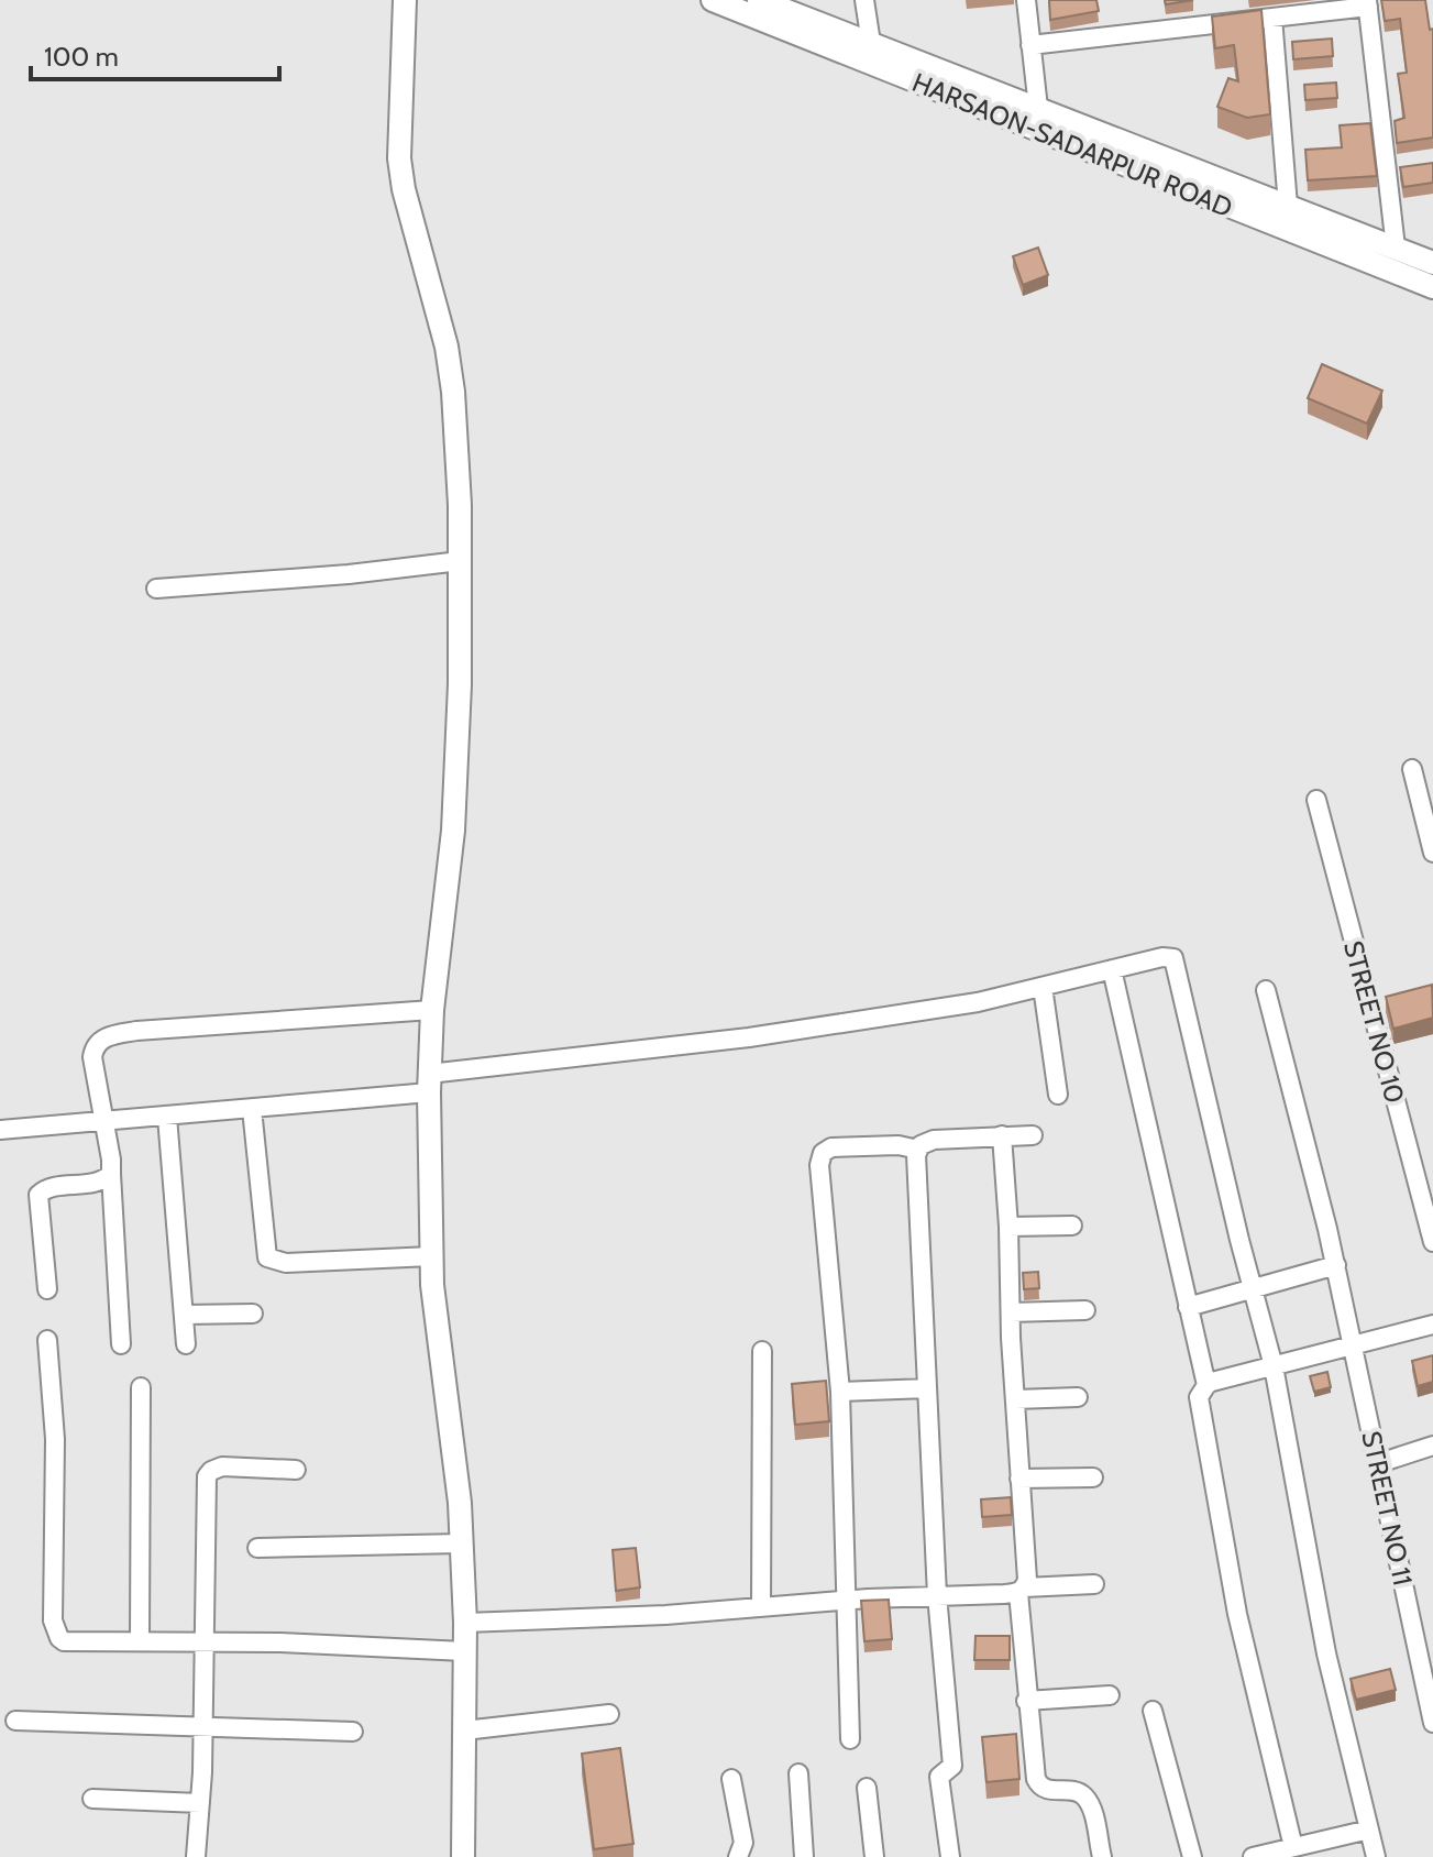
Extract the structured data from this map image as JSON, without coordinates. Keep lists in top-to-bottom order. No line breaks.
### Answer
{"streets":{"street":["HARSAON-SADARPUR ROAD","STREET NO 10","STREET NO 11"]},"scale_bar":"100 m"}
